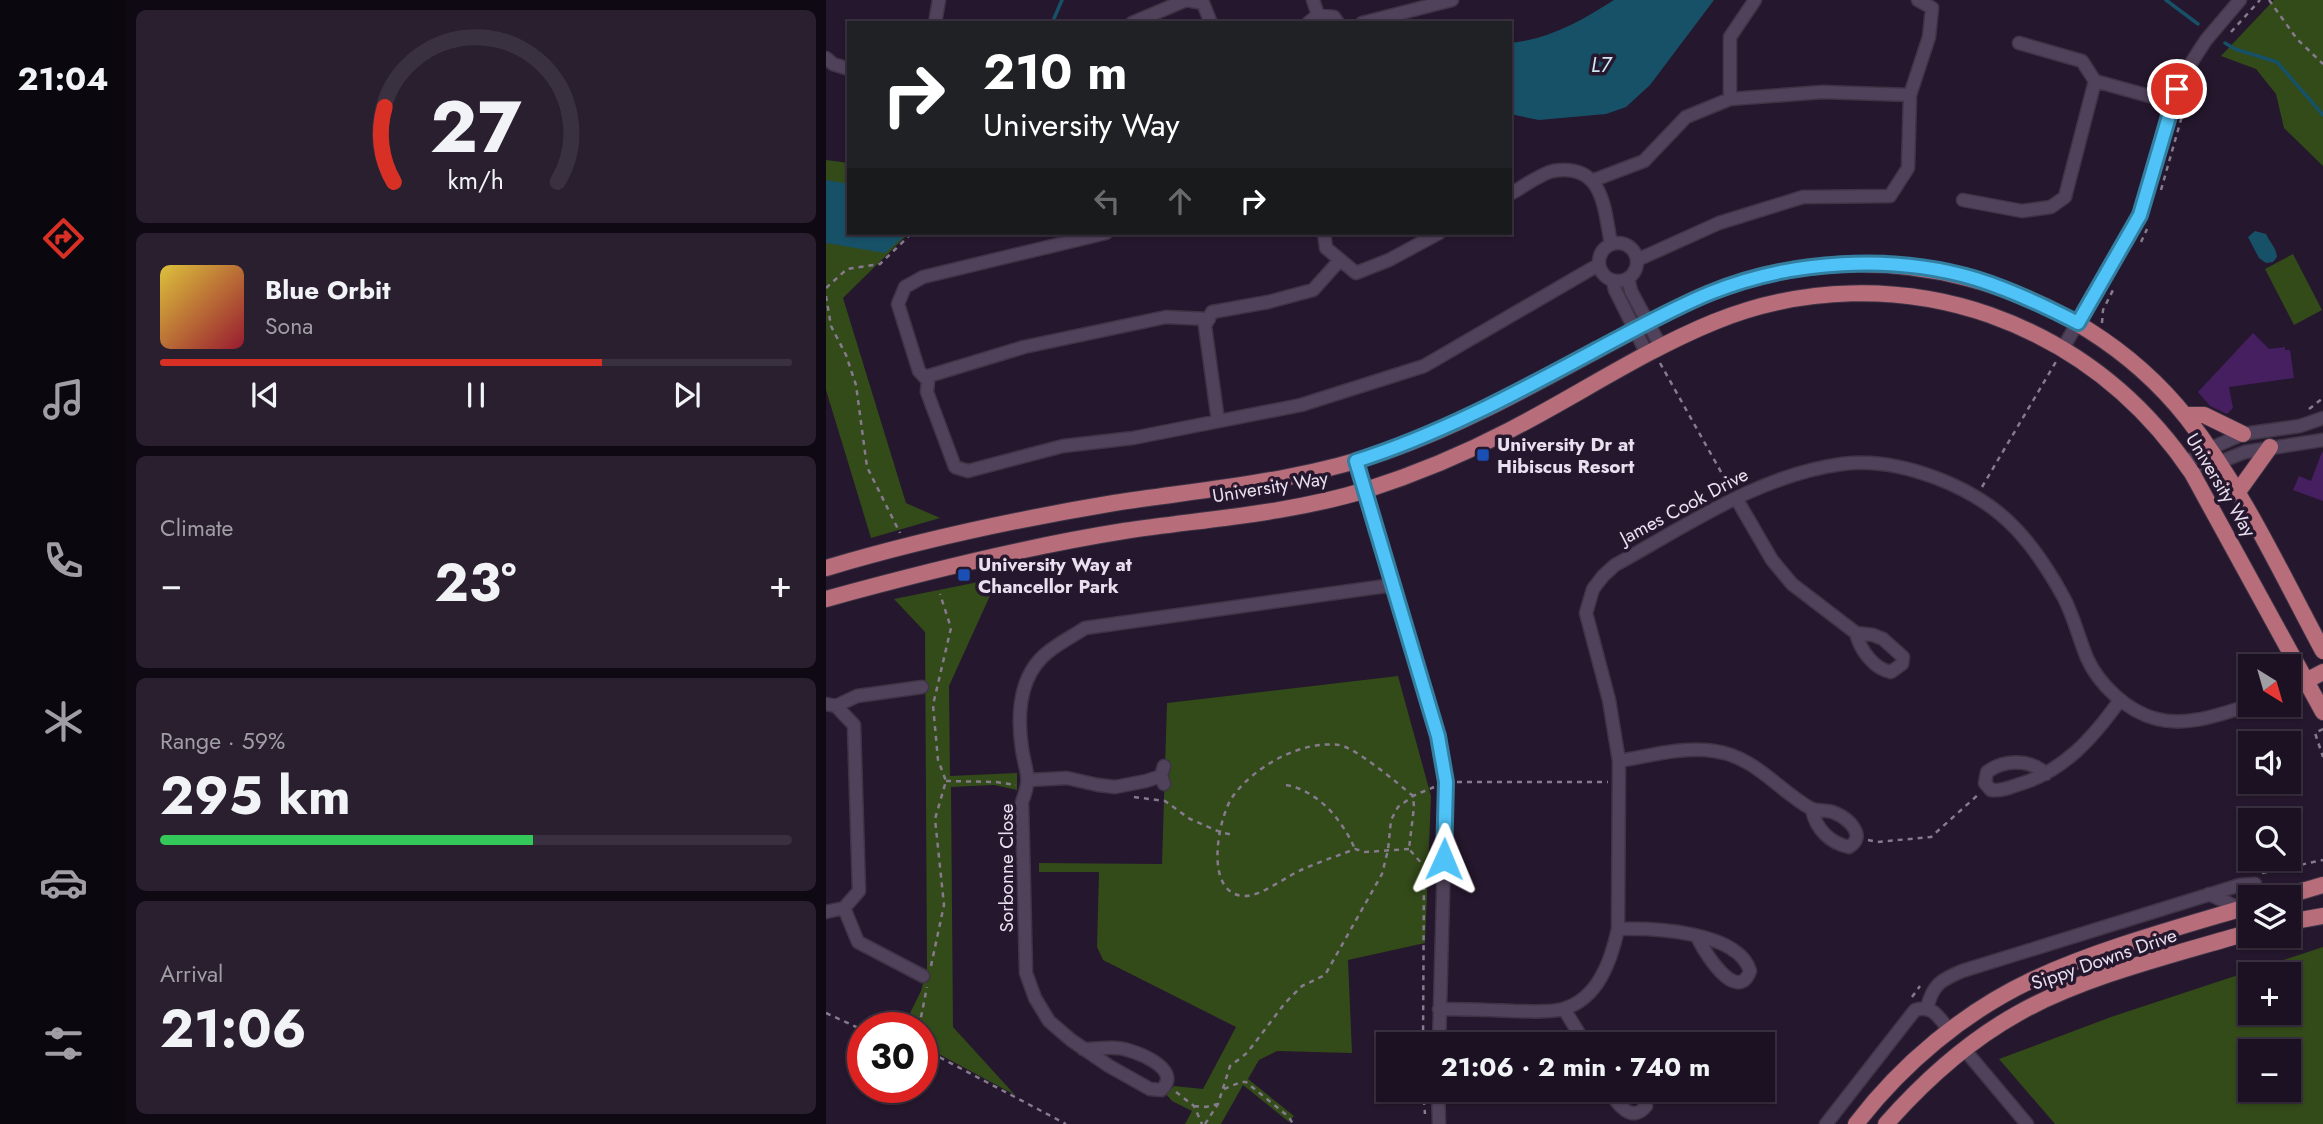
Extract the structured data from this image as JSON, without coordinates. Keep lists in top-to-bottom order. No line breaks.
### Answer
{"streets":{"main road":["University Way","Sippy Downs Drive"],"street":["James Cook Drive","Sorbonne Close"]},"water":["L7"],"places":{"transit":["University Dr at Hibiscus Resort","University Way at Chancellor Park"]},"north":"bottom right","page":{"tabs":"21:04","turn":["210 m","University Way"],"song":["Blue Orbit","Sona"],"tile":["Climate",["Range · 59%","295 km"],["Arrival","21:06"]],"heat":["−","23°","+"],"map_buttons":["+","−"],"limit":"30","trip":"21:06 · 2 min · 740 m","gauge":["27","km/h"]}}
